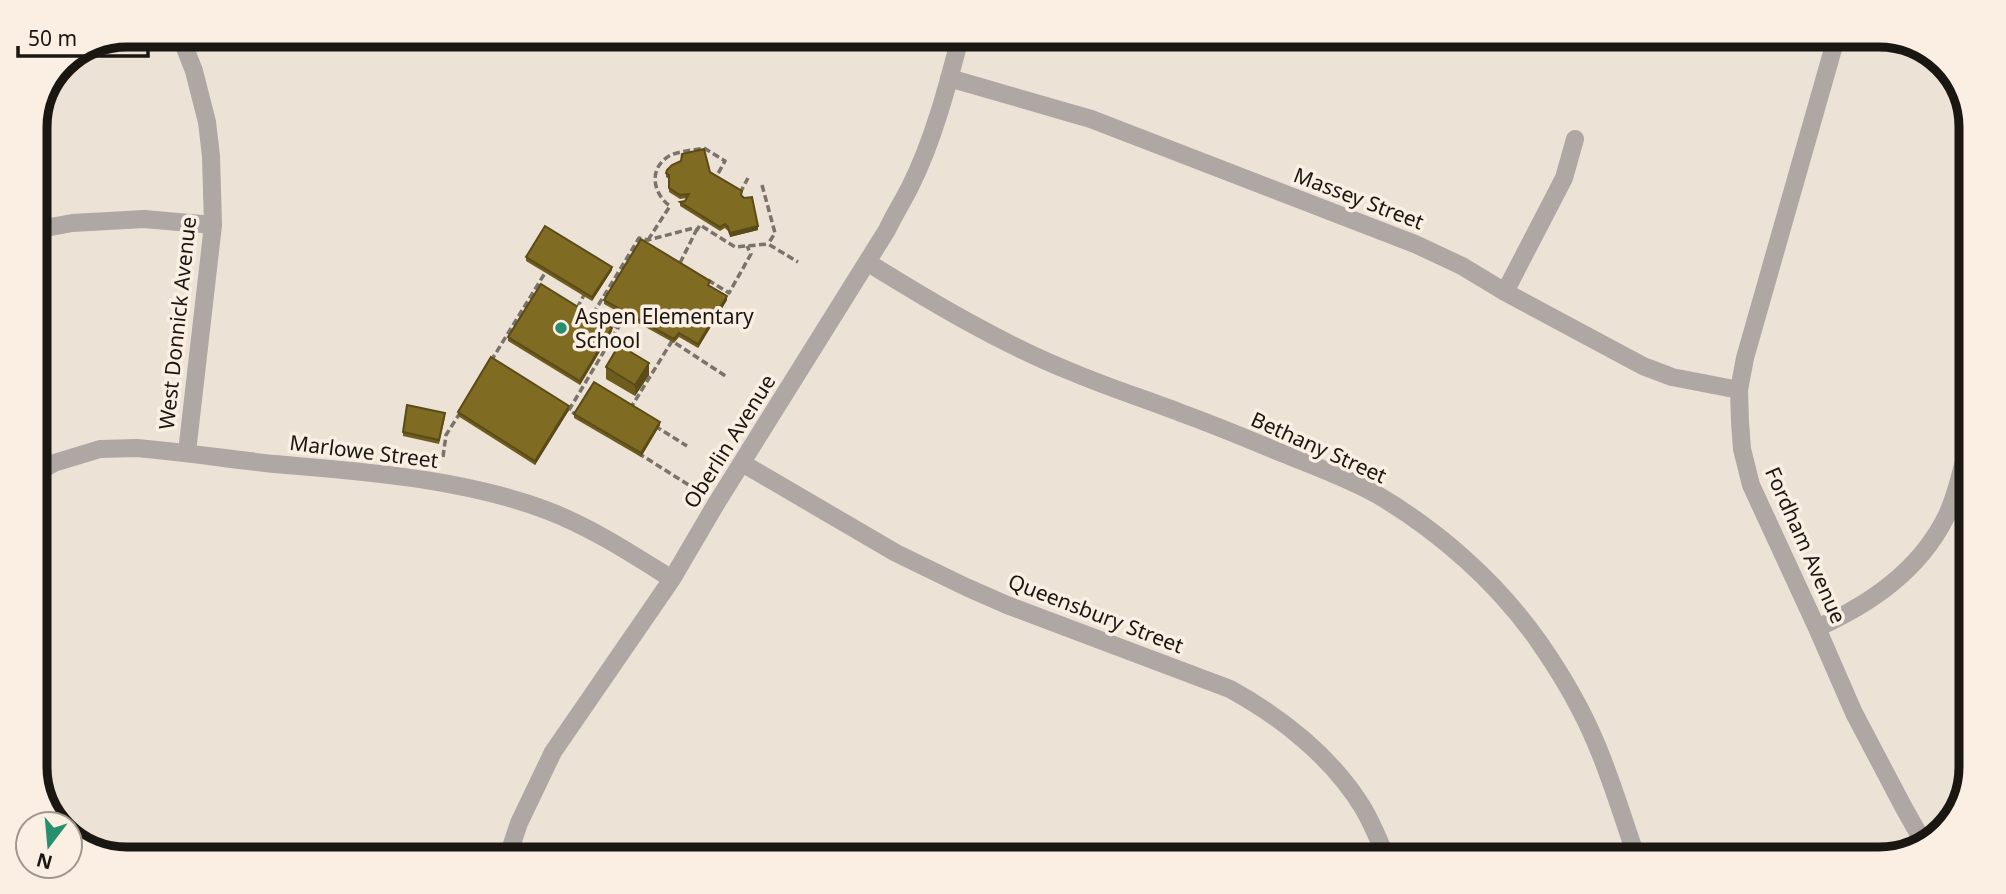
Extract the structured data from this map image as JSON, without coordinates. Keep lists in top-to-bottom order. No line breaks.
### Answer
{"streets":{"street":["Massey Street","West Donnick Avenue","Oberlin Avenue","Bethany Street","Marlowe Street","Fordham Avenue","Queensbury Street"]},"crossings":[["Massey Street","Oberlin Avenue"],["Massey Street","Fordham Avenue"],["West Donnick Avenue","Marlowe Street"],["Oberlin Avenue","Bethany Street"],["Oberlin Avenue","Marlowe Street"],["Oberlin Avenue","Queensbury Street"]],"places":["Aspen Elementary School"],"scale_bar":"50 m","north":"bottom"}
